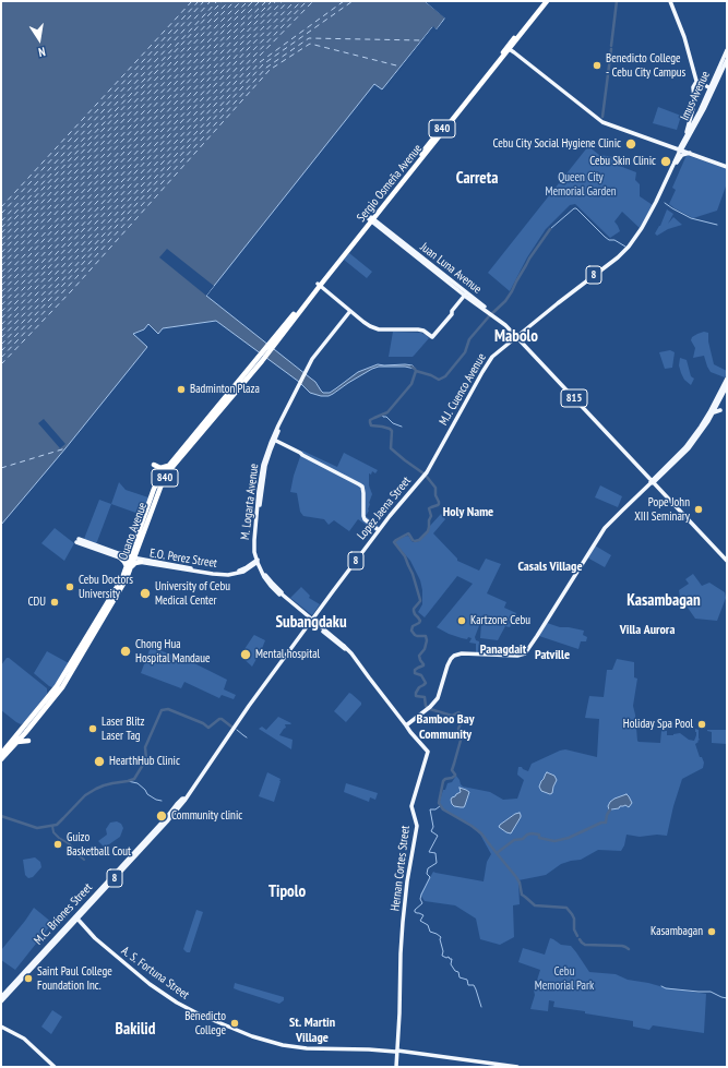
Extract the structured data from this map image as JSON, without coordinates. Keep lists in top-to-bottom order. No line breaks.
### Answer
{"streets":{"highway":["840","Sergio Osmeña Avenue","Ouano Avenue"],"main road":["Imus Avenue","Juan Luna Avenue","8","M.J. Cuenco Avenue","815","M. Logarta Avenue","Lopez Jaena Street","E.O. Perez Street","Hernan Cortes Street","M.C. Briones Street","A. S. Fortuna Street"]},"crossings":[["Imus Avenue","8"],["Imus Avenue","M.J. Cuenco Avenue"],["Sergio Osmeña Avenue","Juan Luna Avenue"],["Sergio Osmeña Avenue","Ouano Avenue"],["Juan Luna Avenue","M.J. Cuenco Avenue"],["Juan Luna Avenue","815"],["M.J. Cuenco Avenue","815"],["M.J. Cuenco Avenue","Lopez Jaena Street"],["M. Logarta Avenue","E.O. Perez Street"],["M. Logarta Avenue","Hernan Cortes Street"],["Lopez Jaena Street","Hernan Cortes Street"],["Lopez Jaena Street","M.C. Briones Street"],["Ouano Avenue","E.O. Perez Street"],["E.O. Perez Street","Hernan Cortes Street"],["Hernan Cortes Street","M.C. Briones Street"],["Hernan Cortes Street","A. S. Fortuna Street"],["M.C. Briones Street","A. S. Fortuna Street"]],"districts":["Carreta","Mabolo","Holy Name","Casals Village","Kasambagan","Subangdaku","Villa Aurora","Panagdait","Patville","Bamboo Bay Community","Tipolo","St. Martin Village","Bakilid"],"parks":["Queen City Memorial Garden","Cebu Memorial Park"],"places":["Benedicto College - Cebu City Campus","Cebu City Social Hygiene Clinic","Cebu Skin Clinic","Badminton Plaza","Pope John XIII Seminary","Cebu Doctors University","University of Cebu Medical Center","CDU","Kartzone Cebu","Chong Hua Hospital Mandaue","Mental hospital","Holiday Spa Pool","Laser Blitz Laser Tag","HearthHub Clinic","Community clinic","Guizo Basketball Cout","Kasambagan","Saint Paul College Foundation Inc.","Benedicto College"],"north":"bottom"}
